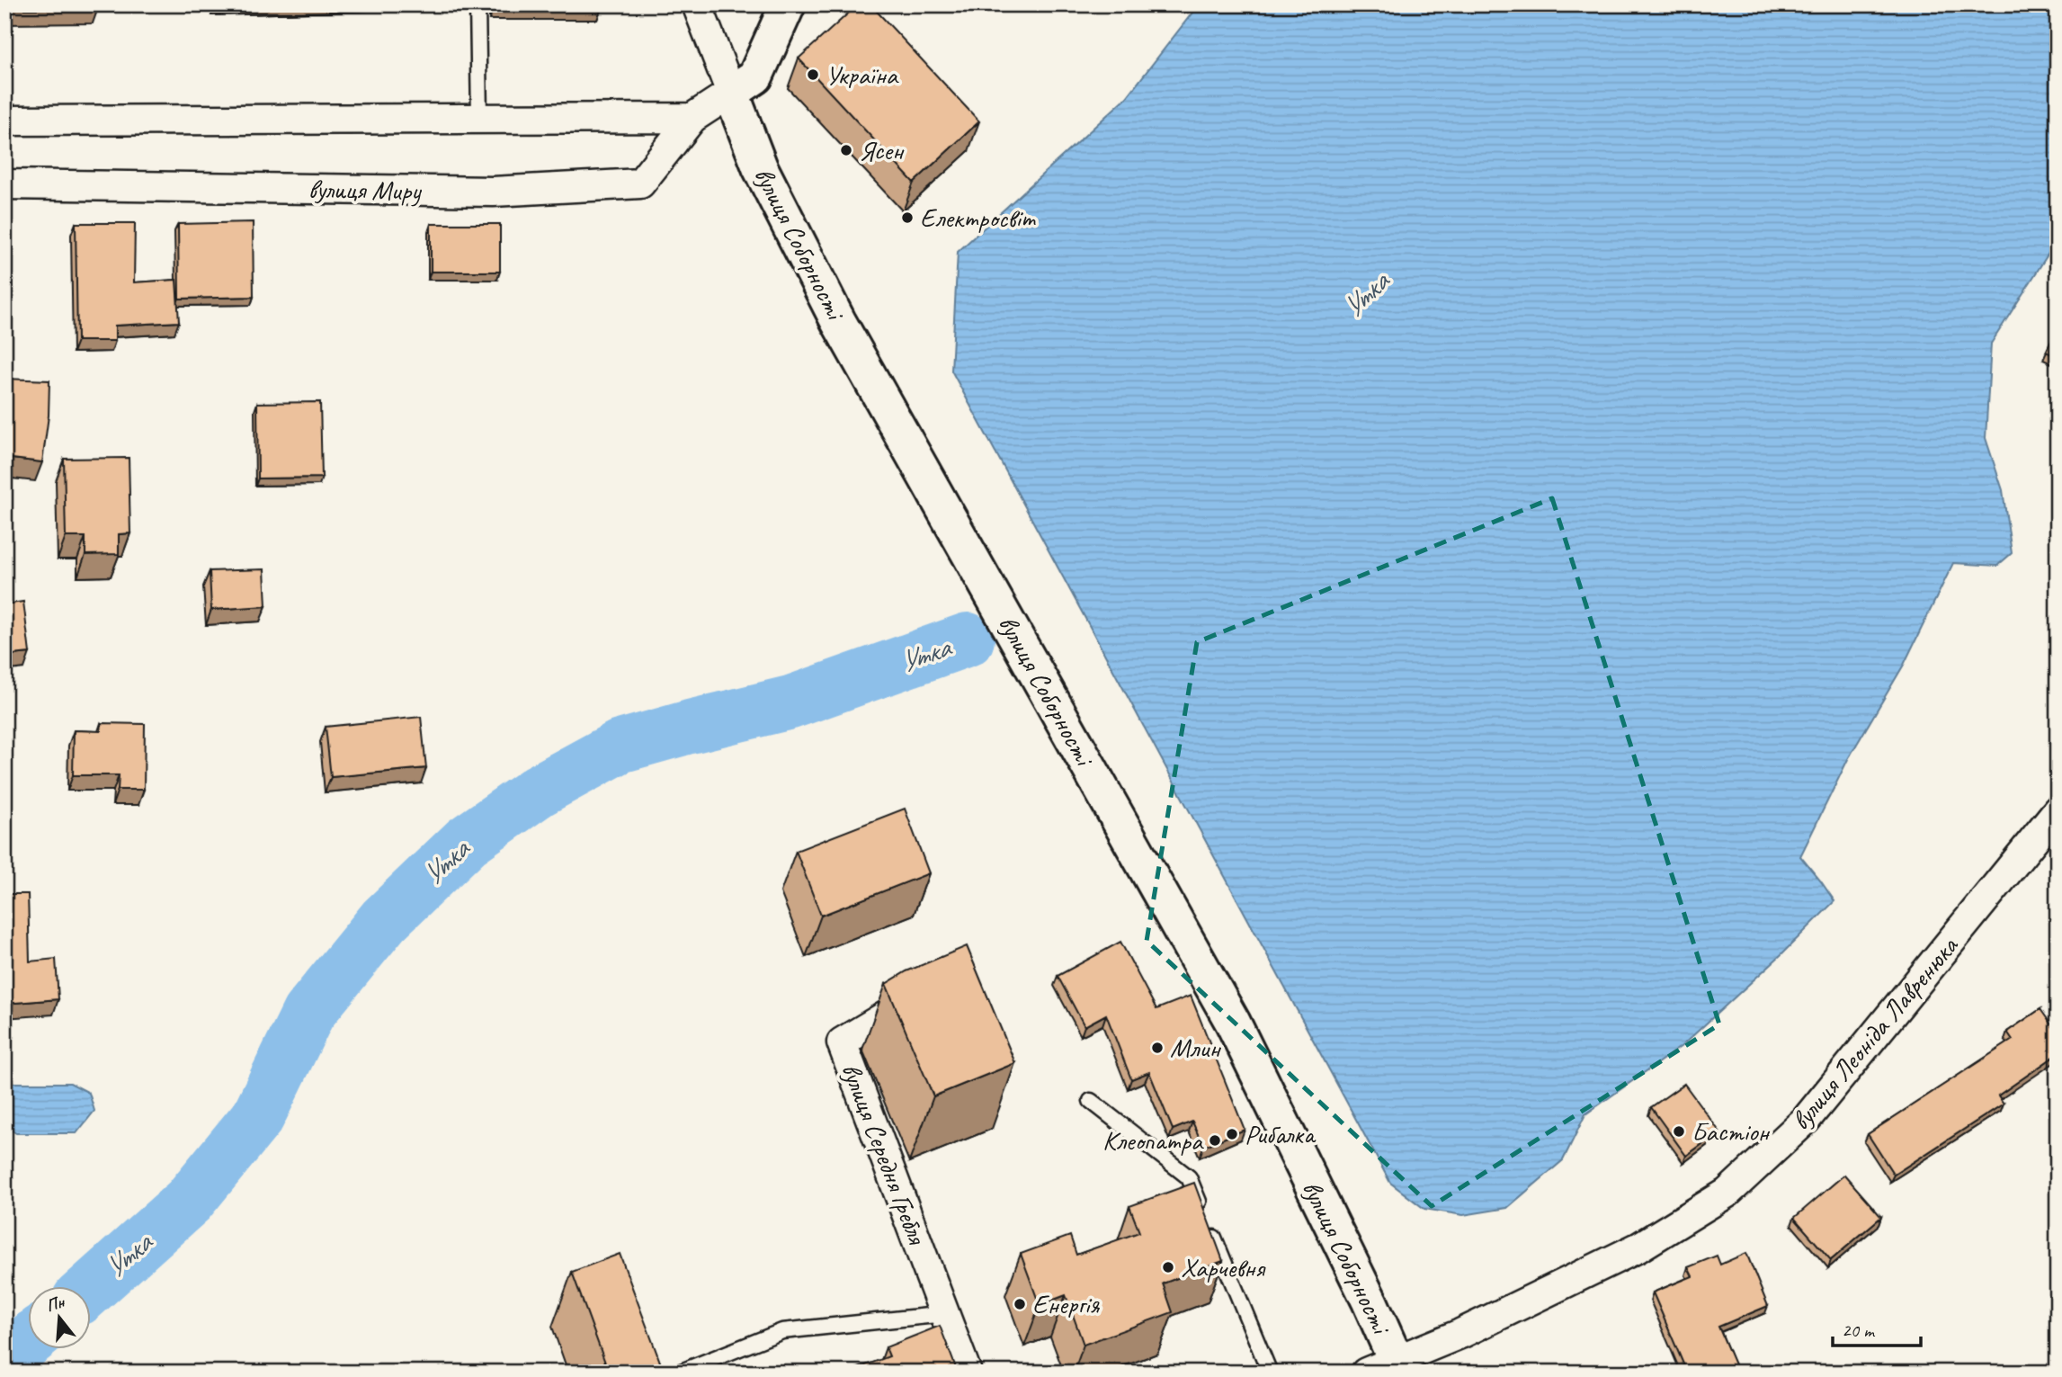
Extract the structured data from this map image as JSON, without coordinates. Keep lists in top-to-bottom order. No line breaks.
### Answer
{"streets":{"main road":["вулиця Миру","вулиця Соборності"],"street":["вулиця Леоніда Лавренюка","вулиця Середня Гребля"]},"crossings":[["вулиця Миру","вулиця Соборності"],["вулиця Соборності","вулиця Леоніда Лавренюка"]],"water":["Утка"],"places":["Україна","Ясен","Електросвіт","Млин","Бастіон","Рибалка","Клеопатра","Харчевня","Енергія"],"scale_bar":"20 m","north":"top"}
